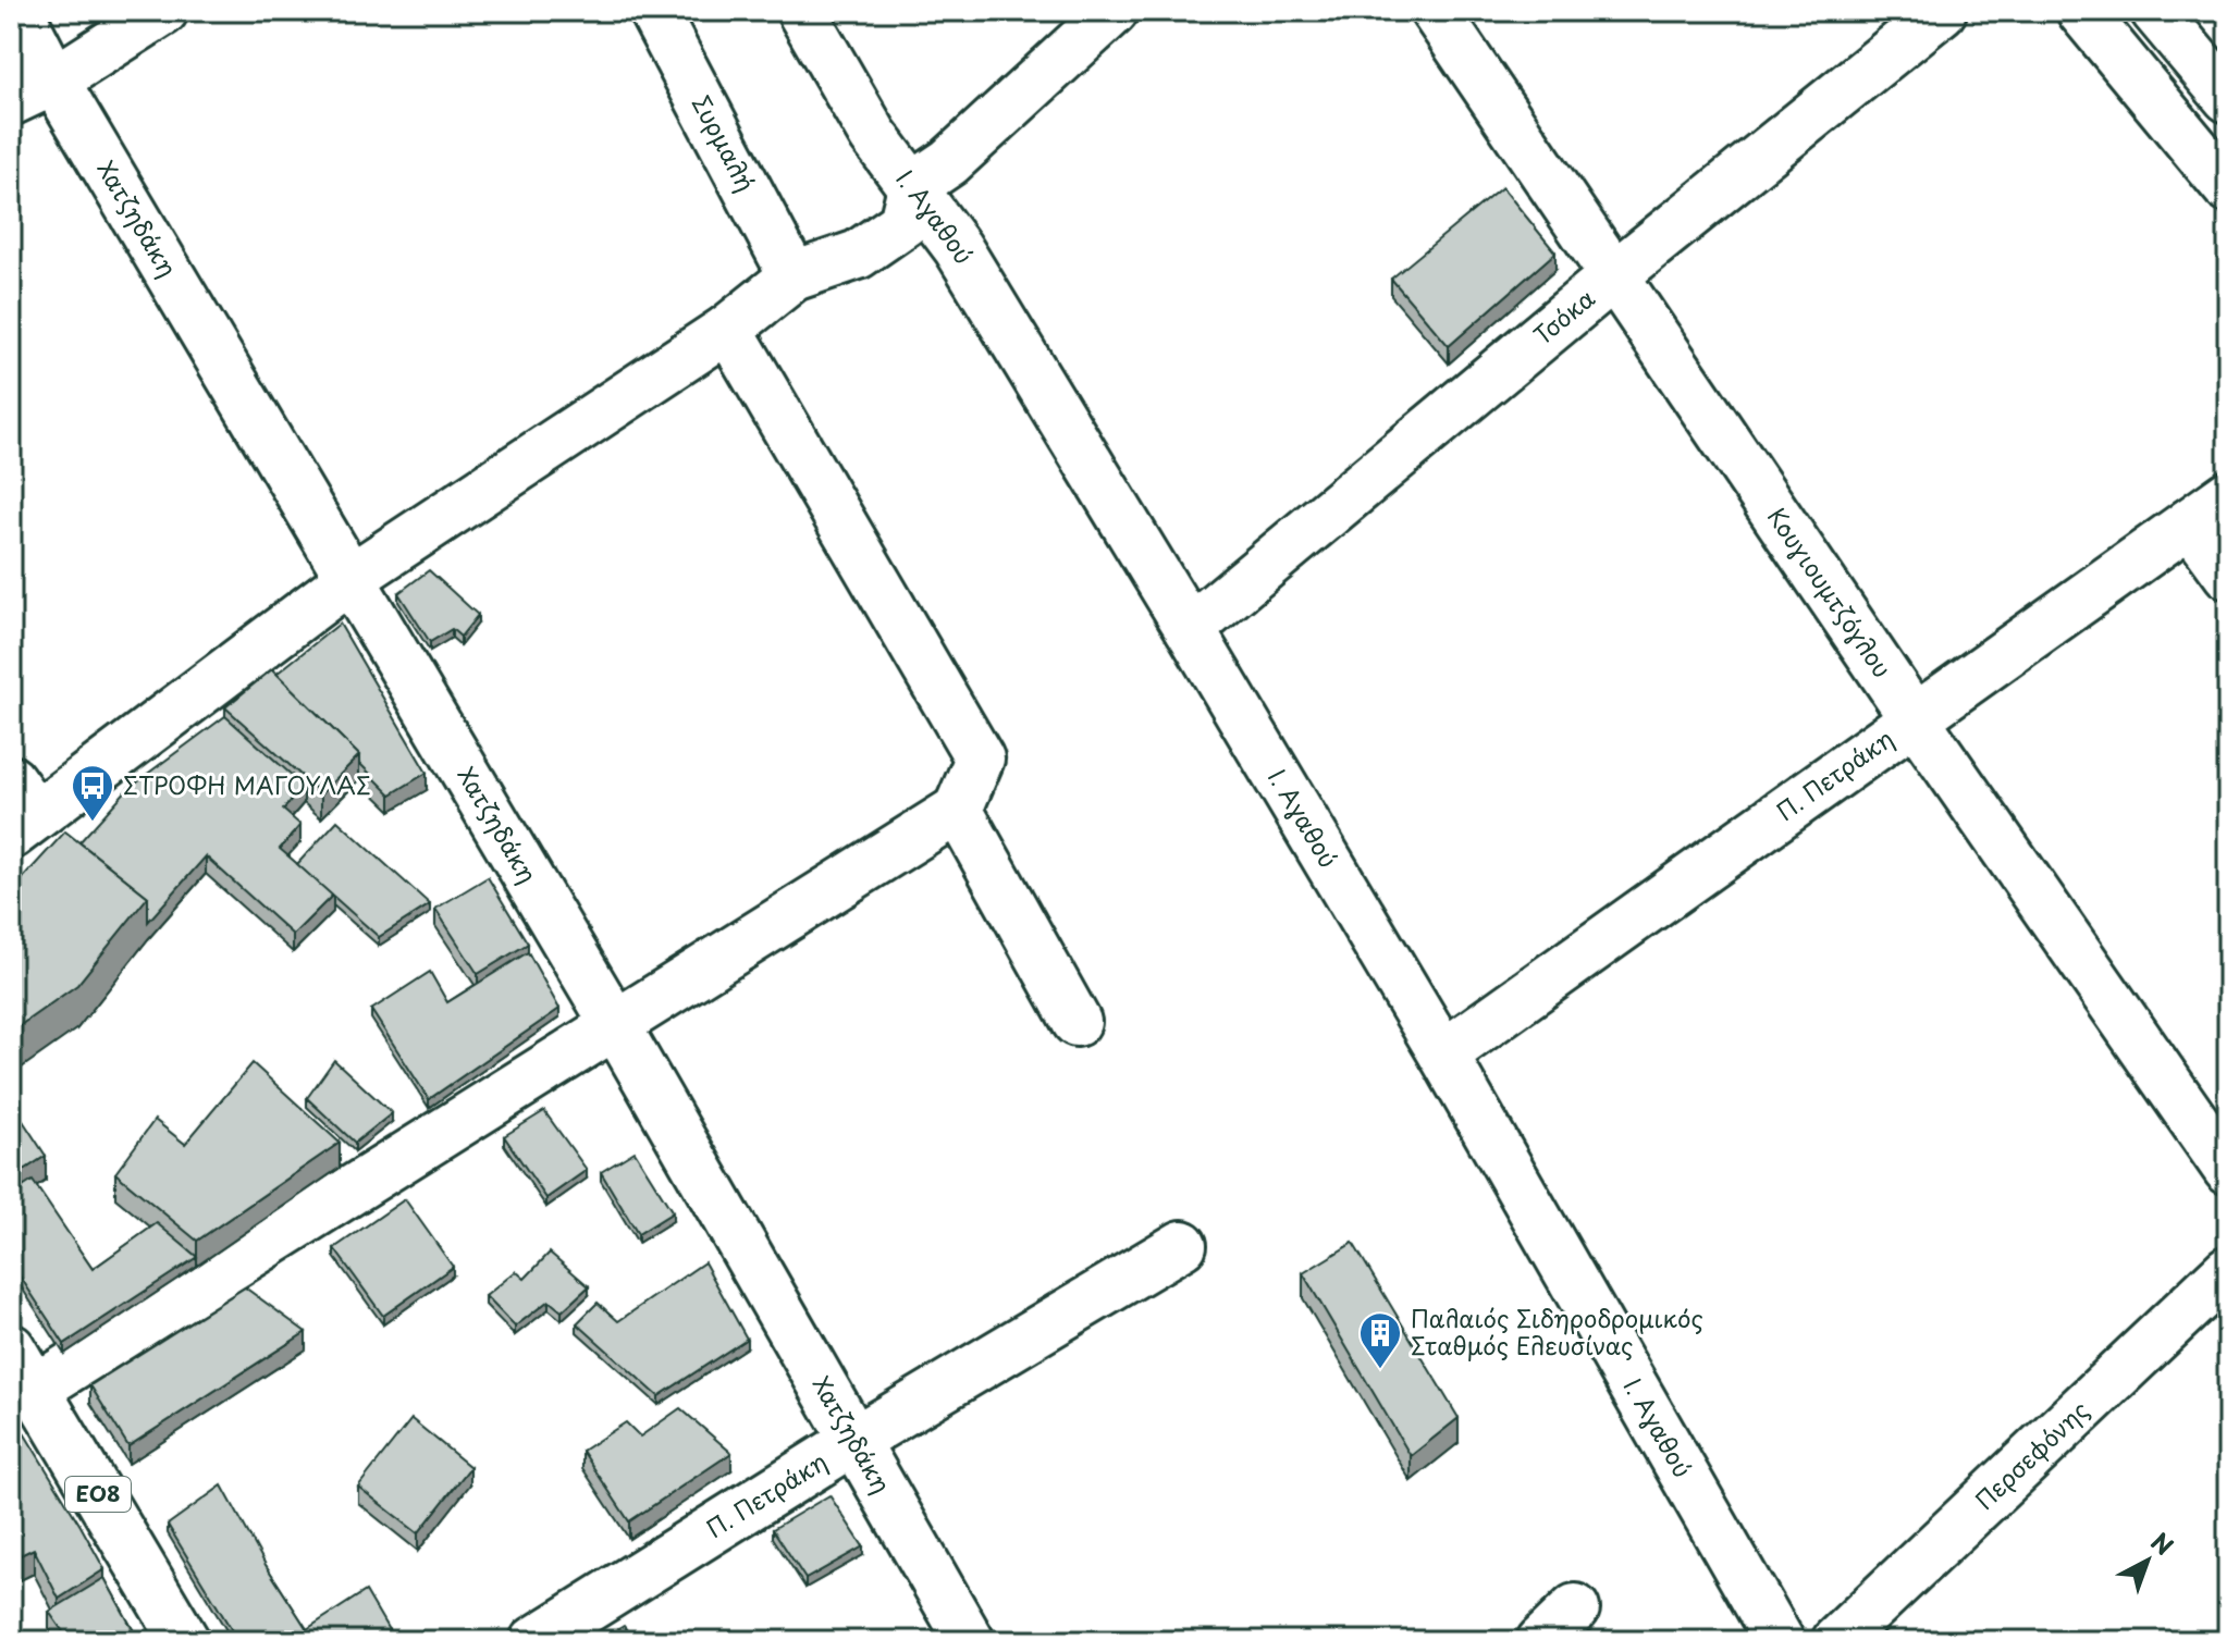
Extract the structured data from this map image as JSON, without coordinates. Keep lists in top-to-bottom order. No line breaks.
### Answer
{"streets":{"street":["Συρμαλή","Ι. Αγαθού","Χατζηδάκη","Τσόκα","Κουγιουμτζόγλου","Π. Πετράκη","Περσεφόνης","ΕΟ8"]},"crossings":[["Ι. Αγαθού","Τσόκα"],["Ι. Αγαθού","Π. Πετράκη"],["Χατζηδάκη","Π. Πετράκη"],["Τσόκα","Κουγιουμτζόγλου"],["Κουγιουμτζόγλου","Π. Πετράκη"]],"places":{"bus stop":["ΣΤΡΟΦΗ ΜΑΓΟΥΛΑΣ"],"building":["Παλαιός Σιδηροδρομικός Σταθμός Ελευσίνας"]},"north":"top right"}
